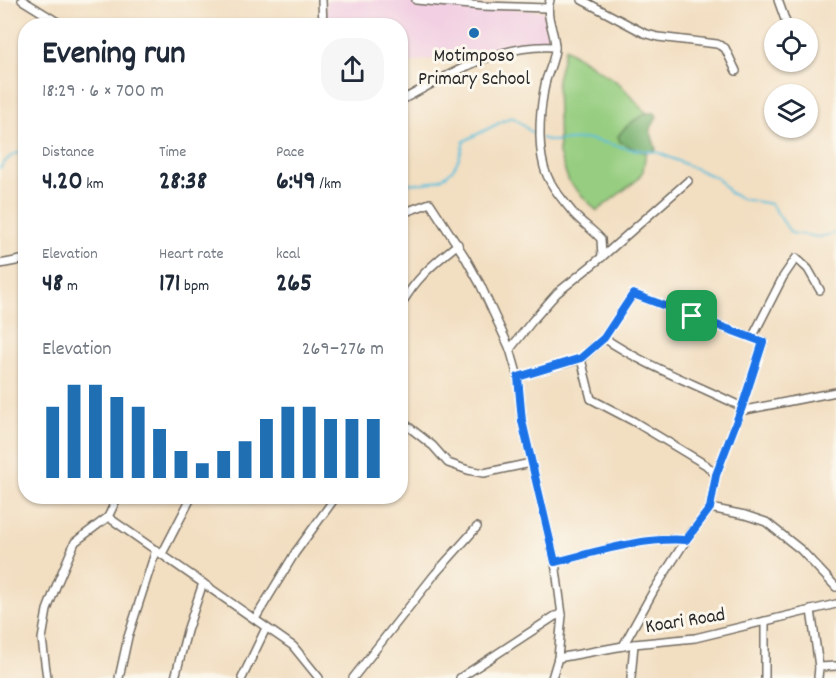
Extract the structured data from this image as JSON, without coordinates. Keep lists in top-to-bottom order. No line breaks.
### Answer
{"streets":{"street":["Koari Road"]},"places":["Motimposo Primary School"],"page":{"heading":["Evening run","18:29 · 6 × 700 m"],"stats":[["Distance","4.20 km"],["Time","28:38"],["Pace","6:49 /km"],["Elevation","48 m"],["Heart rate","171 bpm"],["kcal","265"]],"chart":["Elevation","269–276 m"]}}
